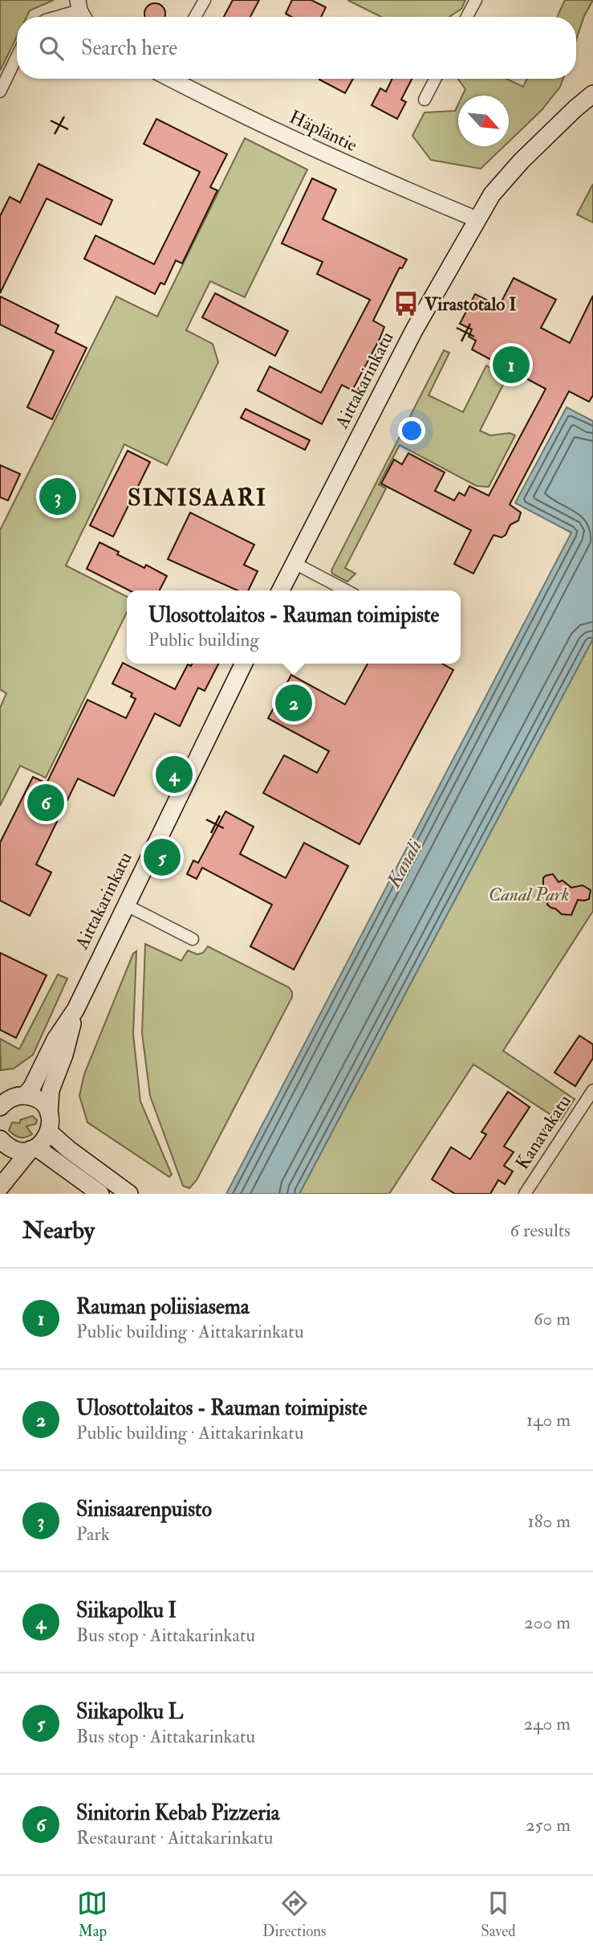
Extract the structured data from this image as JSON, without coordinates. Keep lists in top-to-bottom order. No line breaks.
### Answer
{"streets":{"main road":["Aittakarinkatu"],"street":["Häpläntie","Kanavakatu"]},"crossings":[["Häpläntie","Aittakarinkatu"]],"districts":["SINISAARI"],"water":["Kanali"],"parks":["Canal Park"],"places":{"bus stop":["Virastotalo I"]},"north":"bottom right","page":{"search":"Search here","pins":["1","3","2","4","6","5"],"popup":["Ulosottolaitos - Rauman toimipiste","Public building"],"heading":["Nearby","6 results"],"list":[{"mark":"1","name":"Rauman poliisiasema","note":"Public building · Aittakarinkatu","value":"60 m"},{"mark":"2","name":"Ulosottolaitos - Rauman toimipiste","note":"Public building · Aittakarinkatu","value":"140 m"},{"mark":"3","name":"Sinisaarenpuisto","note":"Park","value":"180 m"},{"mark":"4","name":"Siikapolku I","note":"Bus stop · Aittakarinkatu","value":"200 m"},{"mark":"5","name":"Siikapolku L","note":"Bus stop · Aittakarinkatu","value":"240 m"},{"mark":"6","name":"Sinitorin Kebab Pizzeria","note":"Restaurant · Aittakarinkatu","value":"250 m"}],"nav":["Map","Directions","Saved"]}}
